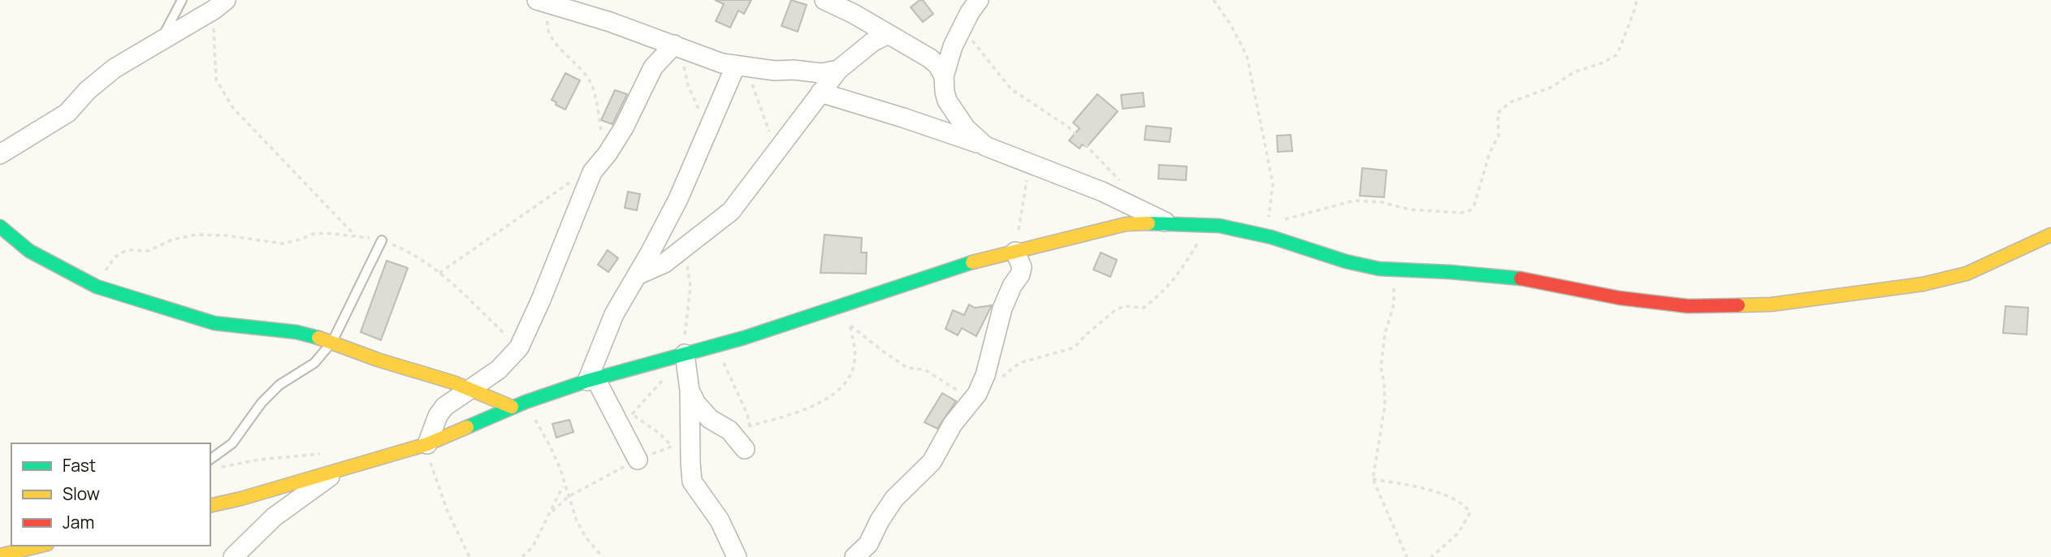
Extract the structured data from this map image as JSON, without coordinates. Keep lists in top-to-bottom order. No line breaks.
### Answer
{"legend":["Fast","Slow","Jam"]}
